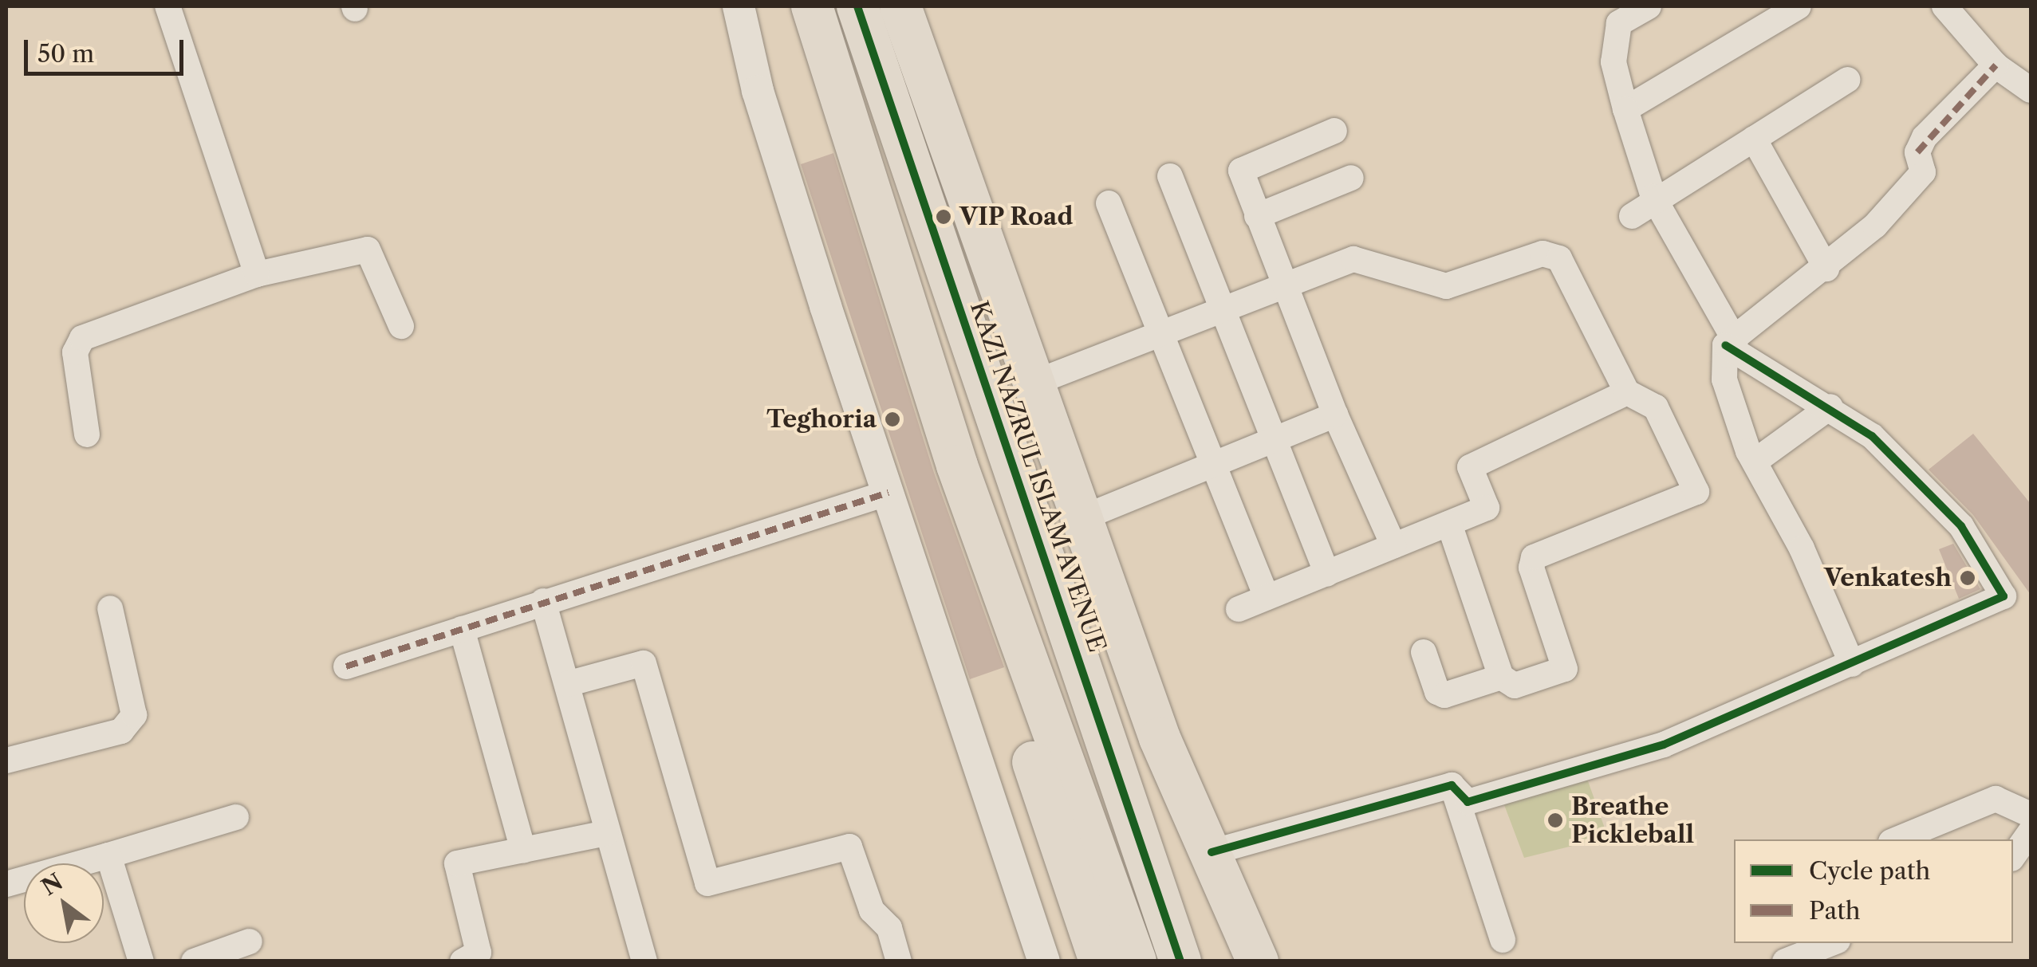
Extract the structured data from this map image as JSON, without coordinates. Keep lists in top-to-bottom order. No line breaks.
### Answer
{"streets":{"main road":["KAZI NAZRUL ISLAM AVENUE"]},"places":["VIP Road","Teghoria","Venkatesh","Breathe Pickleball"],"legend":["Cycle path","Path"],"scale_bar":"50 m","north":"top left"}
